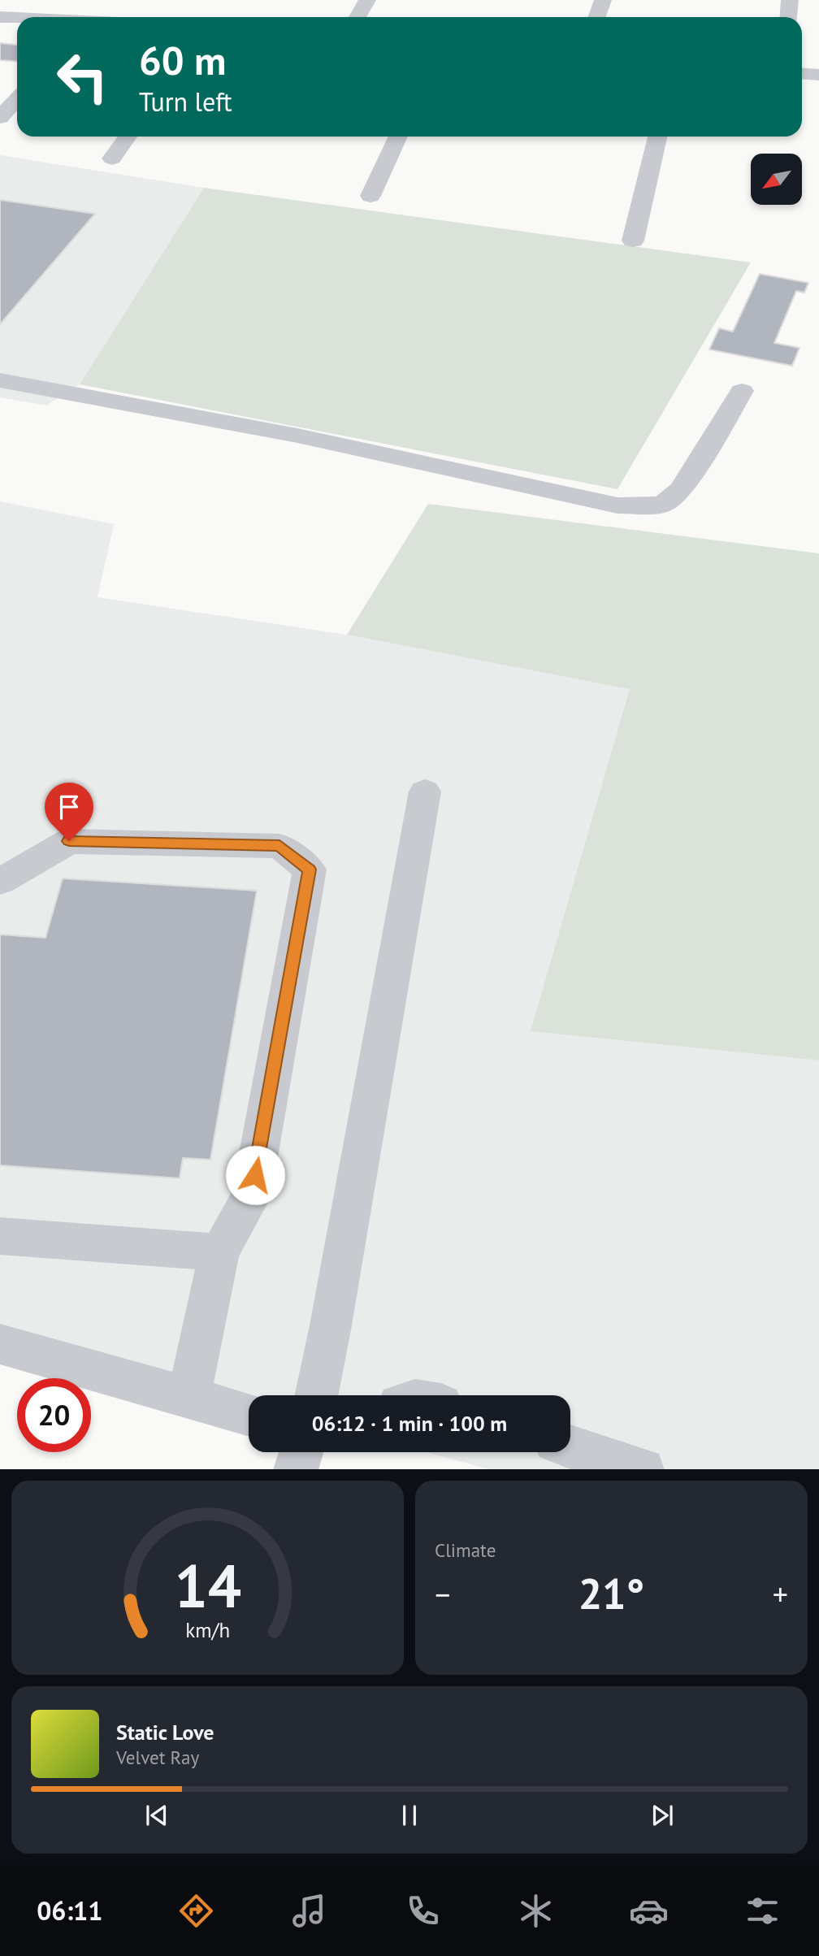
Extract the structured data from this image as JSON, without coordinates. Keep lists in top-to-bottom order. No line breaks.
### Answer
{"north":"bottom left","page":{"turn":["60 m","Turn left"],"limit":"20","trip":"06:12 · 1 min · 100 m","tile":"Climate","heat":["−","21°","+"],"song":["Static Love","Velvet Ray"],"tabs":"06:11","gauge":["14","km/h"]}}
